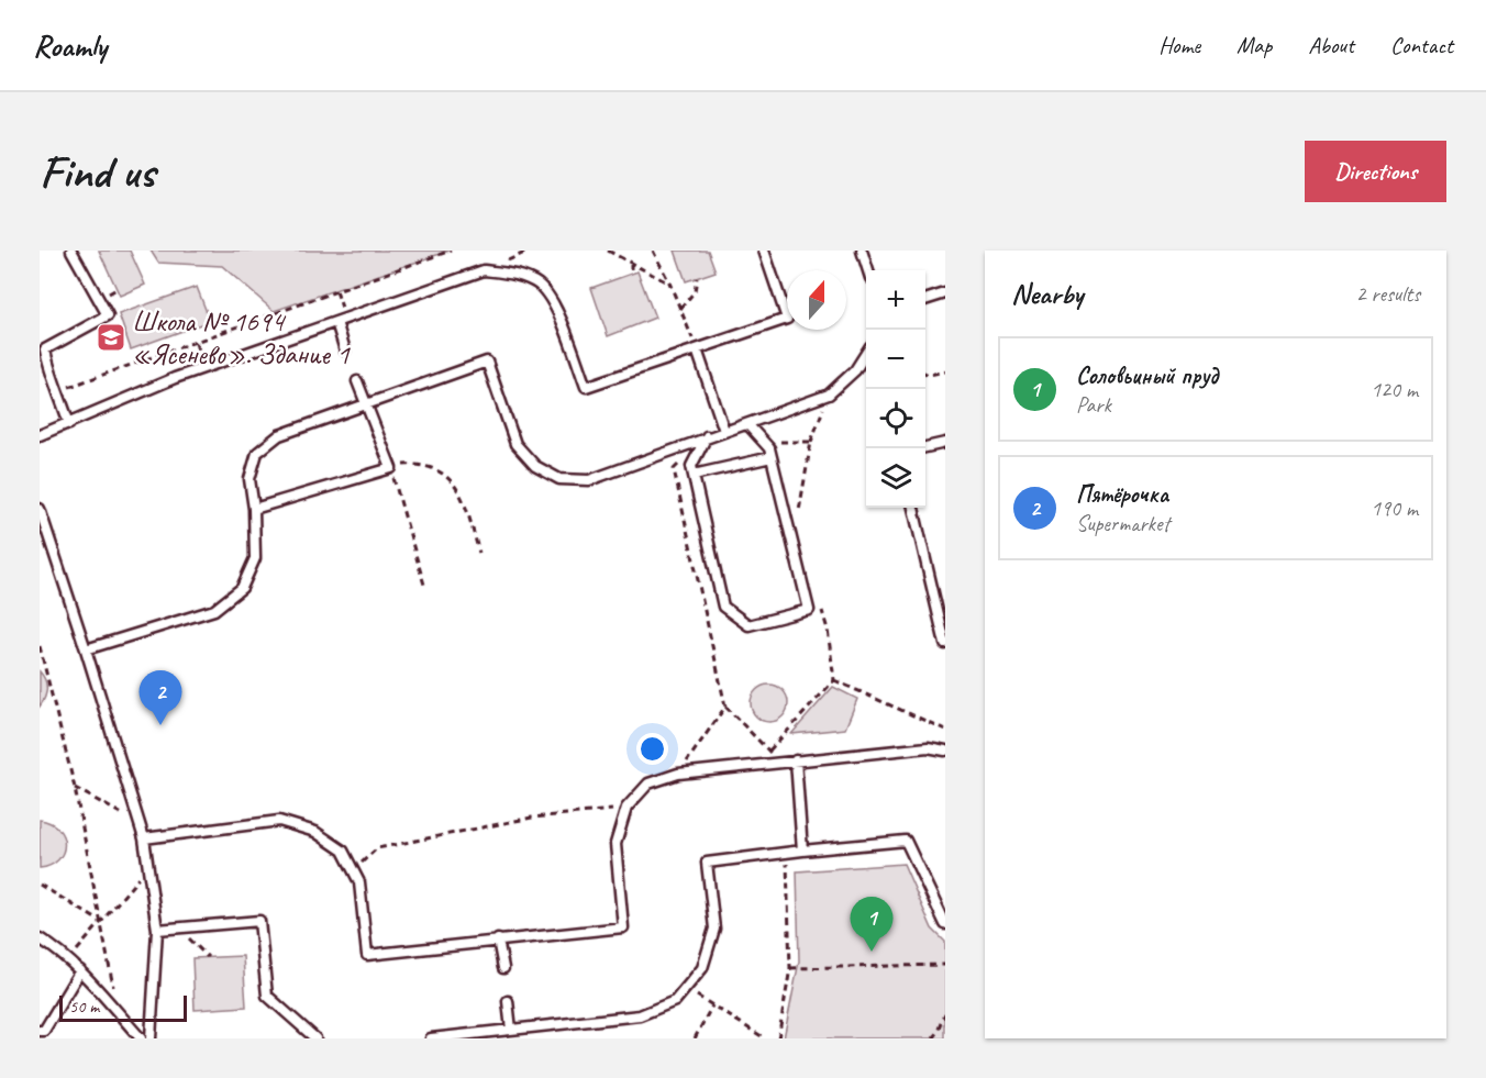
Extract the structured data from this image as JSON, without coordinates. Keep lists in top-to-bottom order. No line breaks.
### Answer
{"places":{"school or university":["Школа № 1694 «Ясенево». Здание 1"]},"scale_bar":"50 m","north":"top","page":{"header":"Roamly","nav":["Home","Map","About","Contact"],"buttons":"Directions","title":"Find us","heading":["Nearby","2 results"],"map_buttons":["+","−"],"list":[{"mark":"1","name":"Соловьиный пруд","note":"Park","value":"120 m"},{"mark":"2","name":"Пятёрочка","note":"Supermarket","value":"190 m"}],"pins":["2","1"],"scale":"50 m"}}
